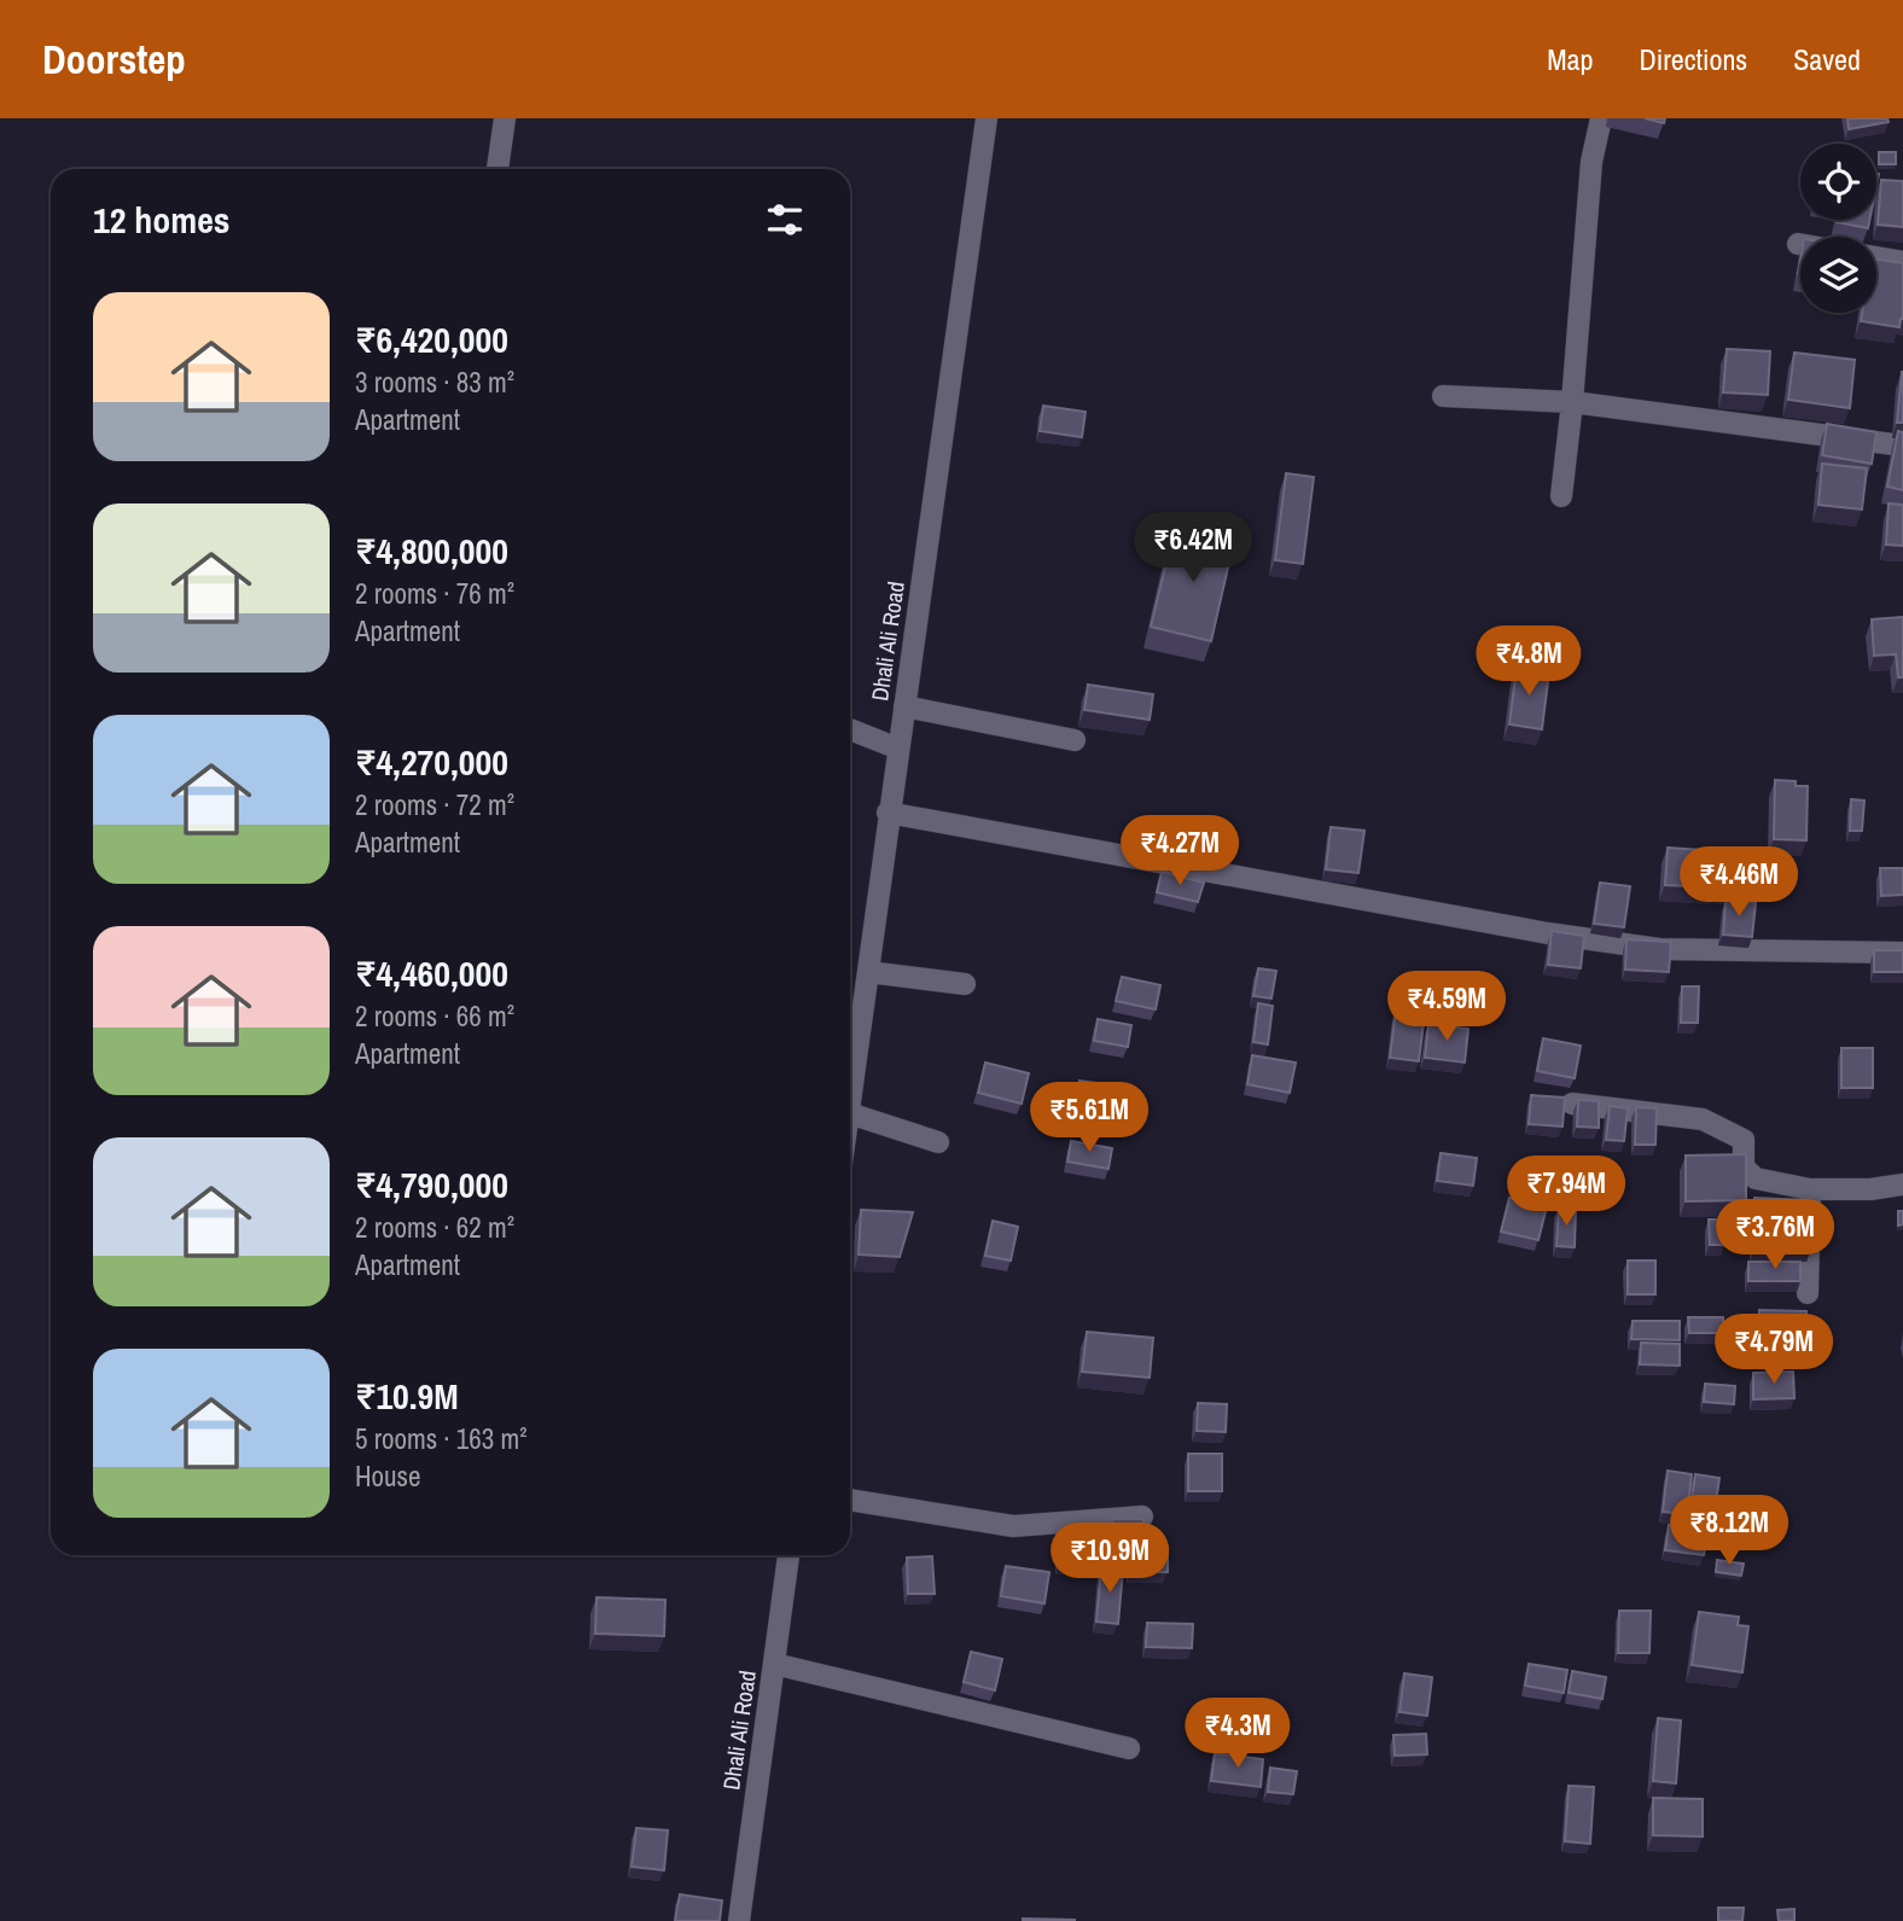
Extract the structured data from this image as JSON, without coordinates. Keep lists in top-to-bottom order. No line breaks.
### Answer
{"streets":{"street":["Dhali Ali Road"]},"page":{"header":"Doorstep","nav":["Map","Directions","Saved"],"heading":"12 homes","list":[{"name":"₹6,420,000","note":"3 rooms · 83 m² · Apartment"},{"name":"₹4,800,000","note":"2 rooms · 76 m² · Apartment"},{"name":"₹4,270,000","note":"2 rooms · 72 m² · Apartment"},{"name":"₹4,460,000","note":"2 rooms · 66 m² · Apartment"},{"name":"₹4,790,000","note":"2 rooms · 62 m² · Apartment"},{"name":"₹10.9M","note":"5 rooms · 163 m² · House"}],"price":["₹6.42M","₹4.8M","₹4.27M","₹4.46M","₹4.59M","₹5.61M","₹7.94M","₹3.76M","₹4.79M","₹8.12M","₹10.9M","₹4.3M"]}}
